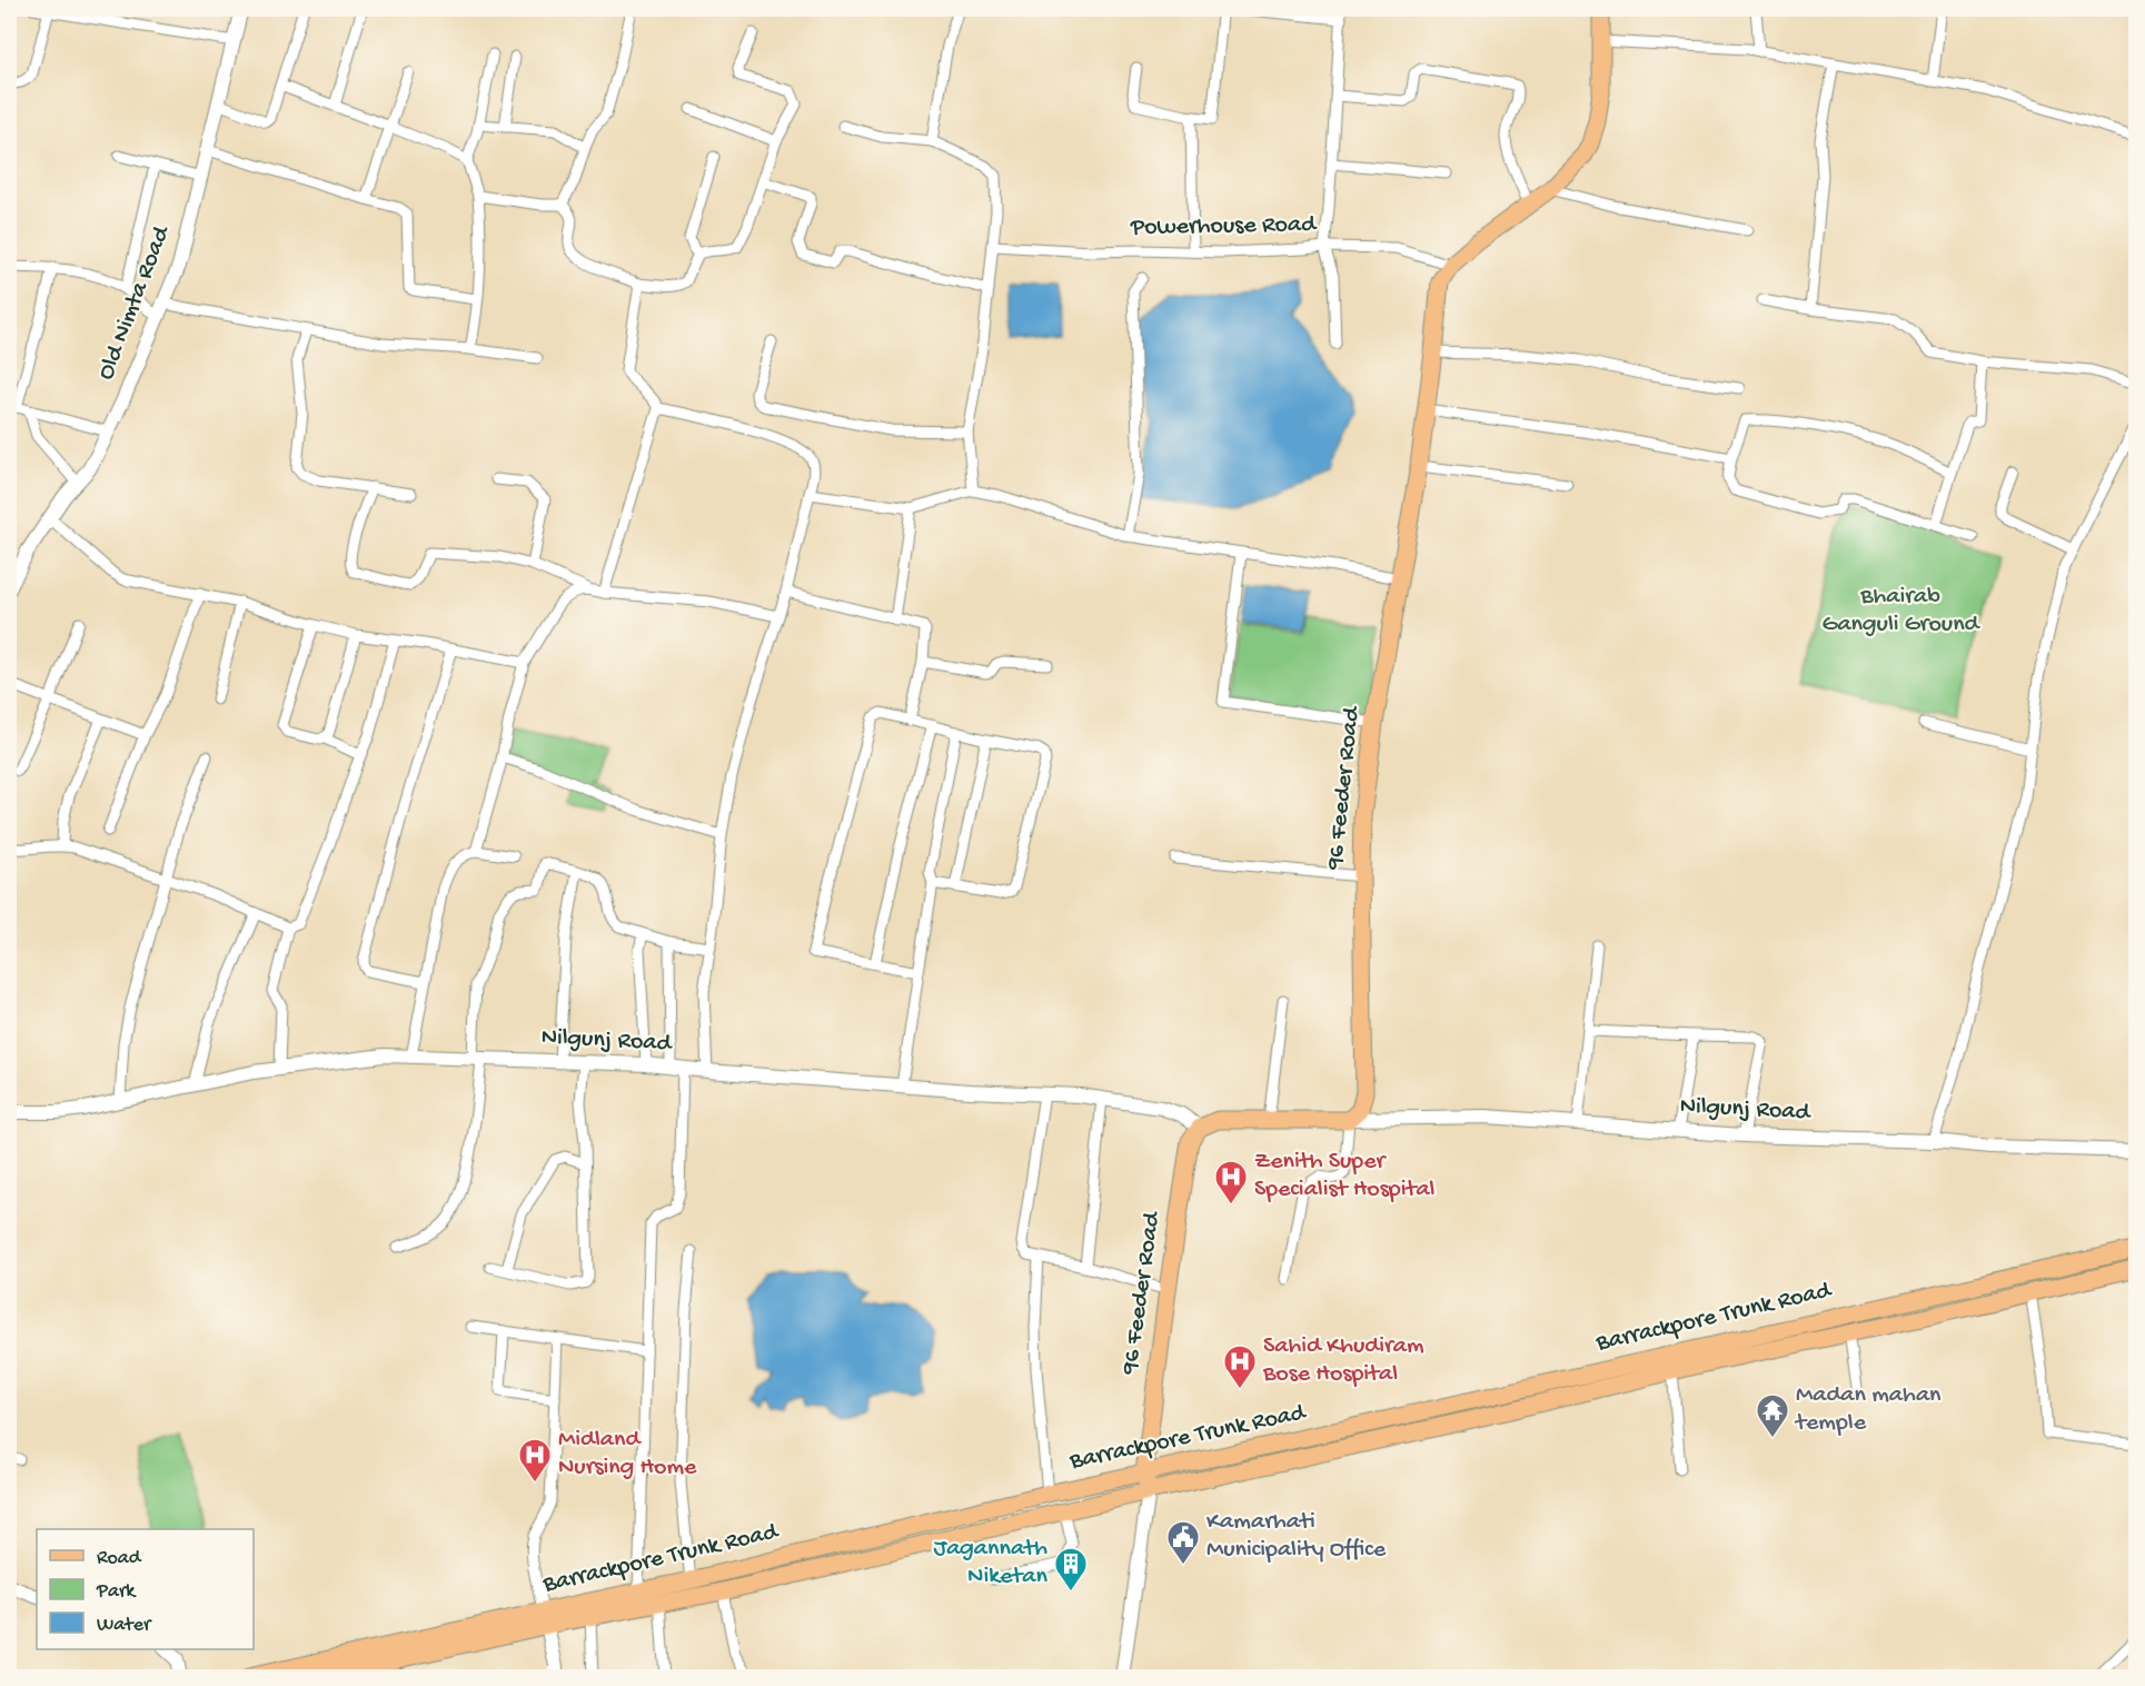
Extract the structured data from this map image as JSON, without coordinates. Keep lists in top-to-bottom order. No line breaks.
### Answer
{"streets":{"main road":["96 Feeder Road","Barrackpore Trunk Road"],"street":["Powerhouse Road","Old Nimta Road","Nilgunj Road"]},"crossings":[["Powerhouse Road","96 Feeder Road"],["96 Feeder Road","Nilgunj Road"],["96 Feeder Road","Barrackpore Trunk Road"]],"parks":["Bhairab Ganguli Ground"],"places":{"hospital":["Zenith Super Specialist Hospital","Sahid Khudiram Bose Hospital","Midland Nursing Home"],"temple":["Madan mahan temple"],"public building":["Kamarhati Municipality Office"],"building":["Jagannath Niketan"]},"legend":["Road","Park","Water"]}
